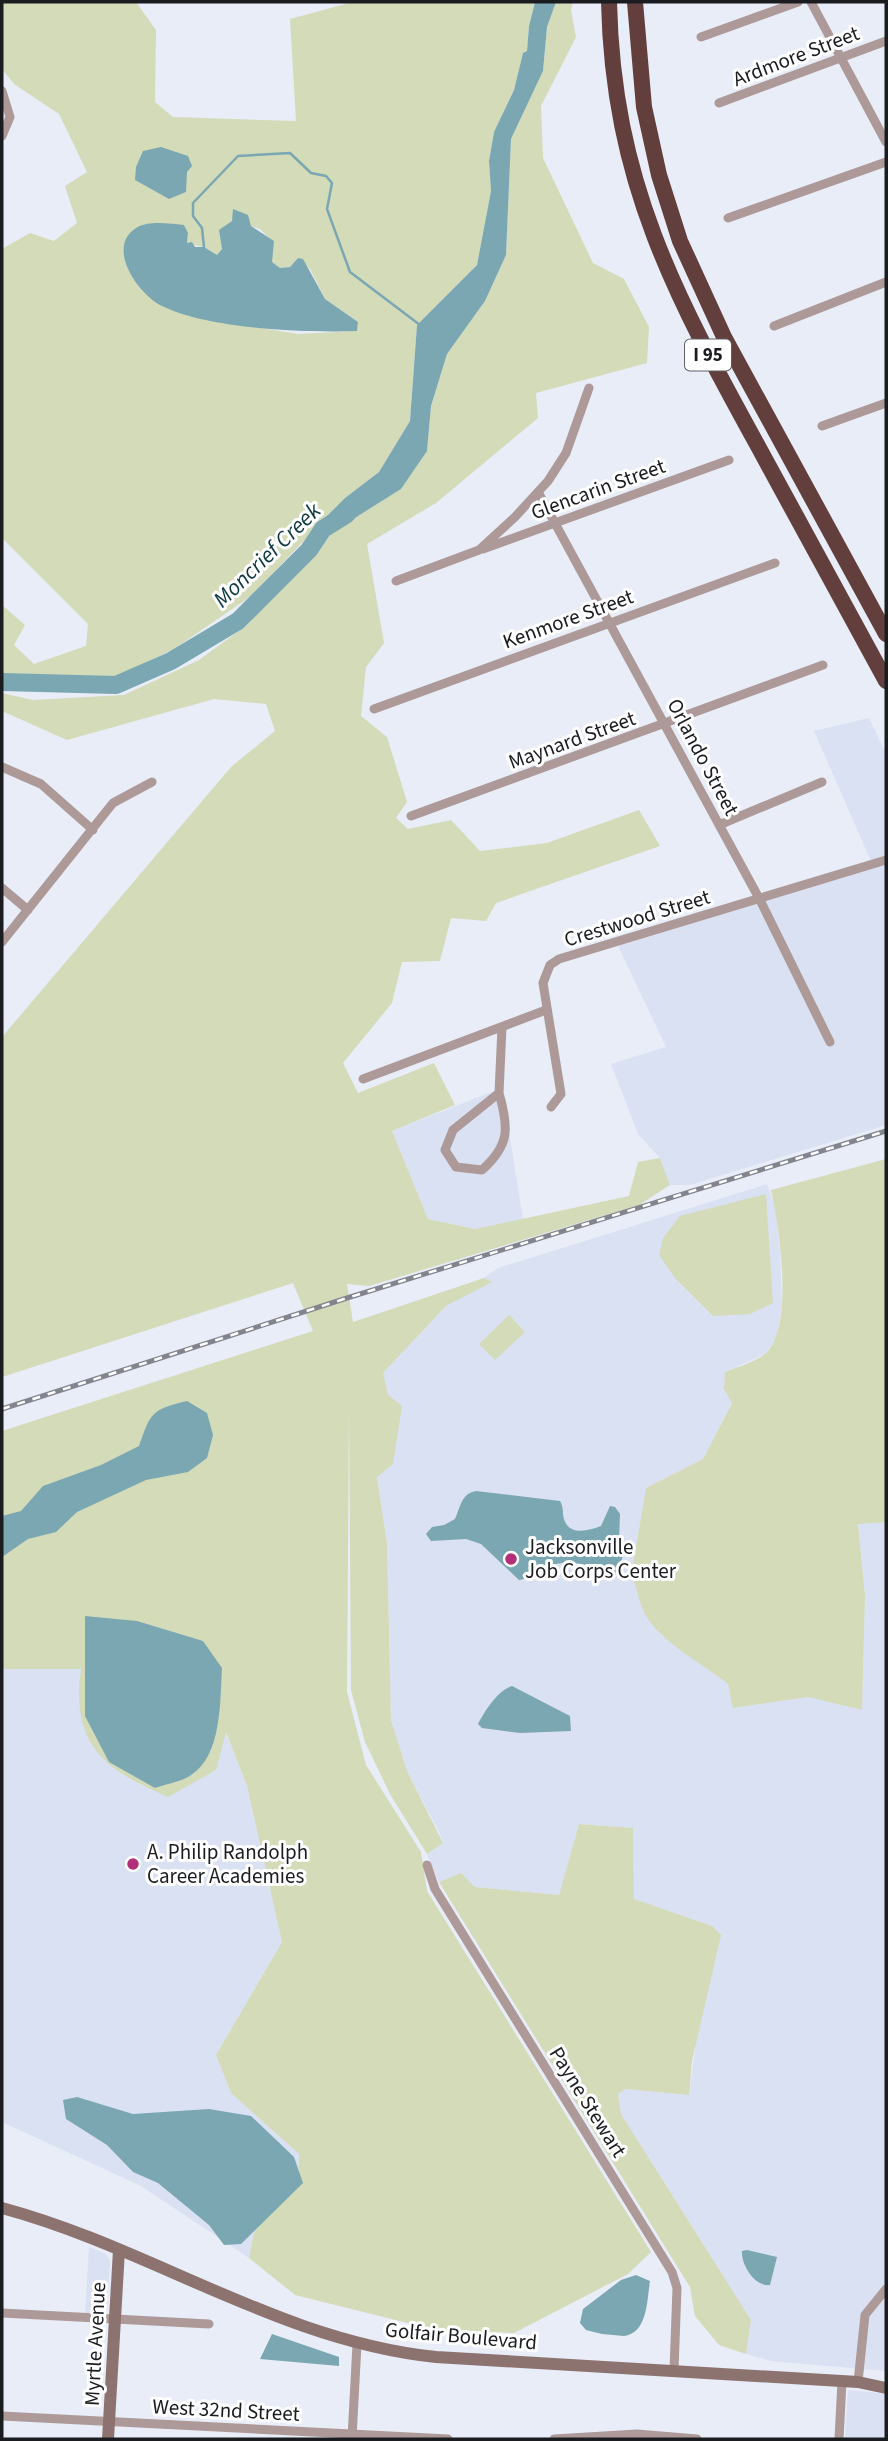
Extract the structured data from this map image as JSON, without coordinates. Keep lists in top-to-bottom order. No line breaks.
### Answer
{"streets":{"highway":["I 95"],"main road":["Golfair Boulevard","Myrtle Avenue"],"street":["Ardmore Street","Glencarin Street","Kenmore Street","Maynard Street","Orlando Street","Crestwood Street","Payne Stewart","West 32nd Street"]},"crossings":[["Glencarin Street","Orlando Street"],["Kenmore Street","Orlando Street"],["Maynard Street","Orlando Street"],["Orlando Street","Crestwood Street"],["Payne Stewart","Golfair Boulevard"],["Golfair Boulevard","Myrtle Avenue"],["Myrtle Avenue","West 32nd Street"]],"water":["Moncrief Creek"],"places":["Jacksonville Job Corps Center","A. Philip Randolph Career Academies"]}
